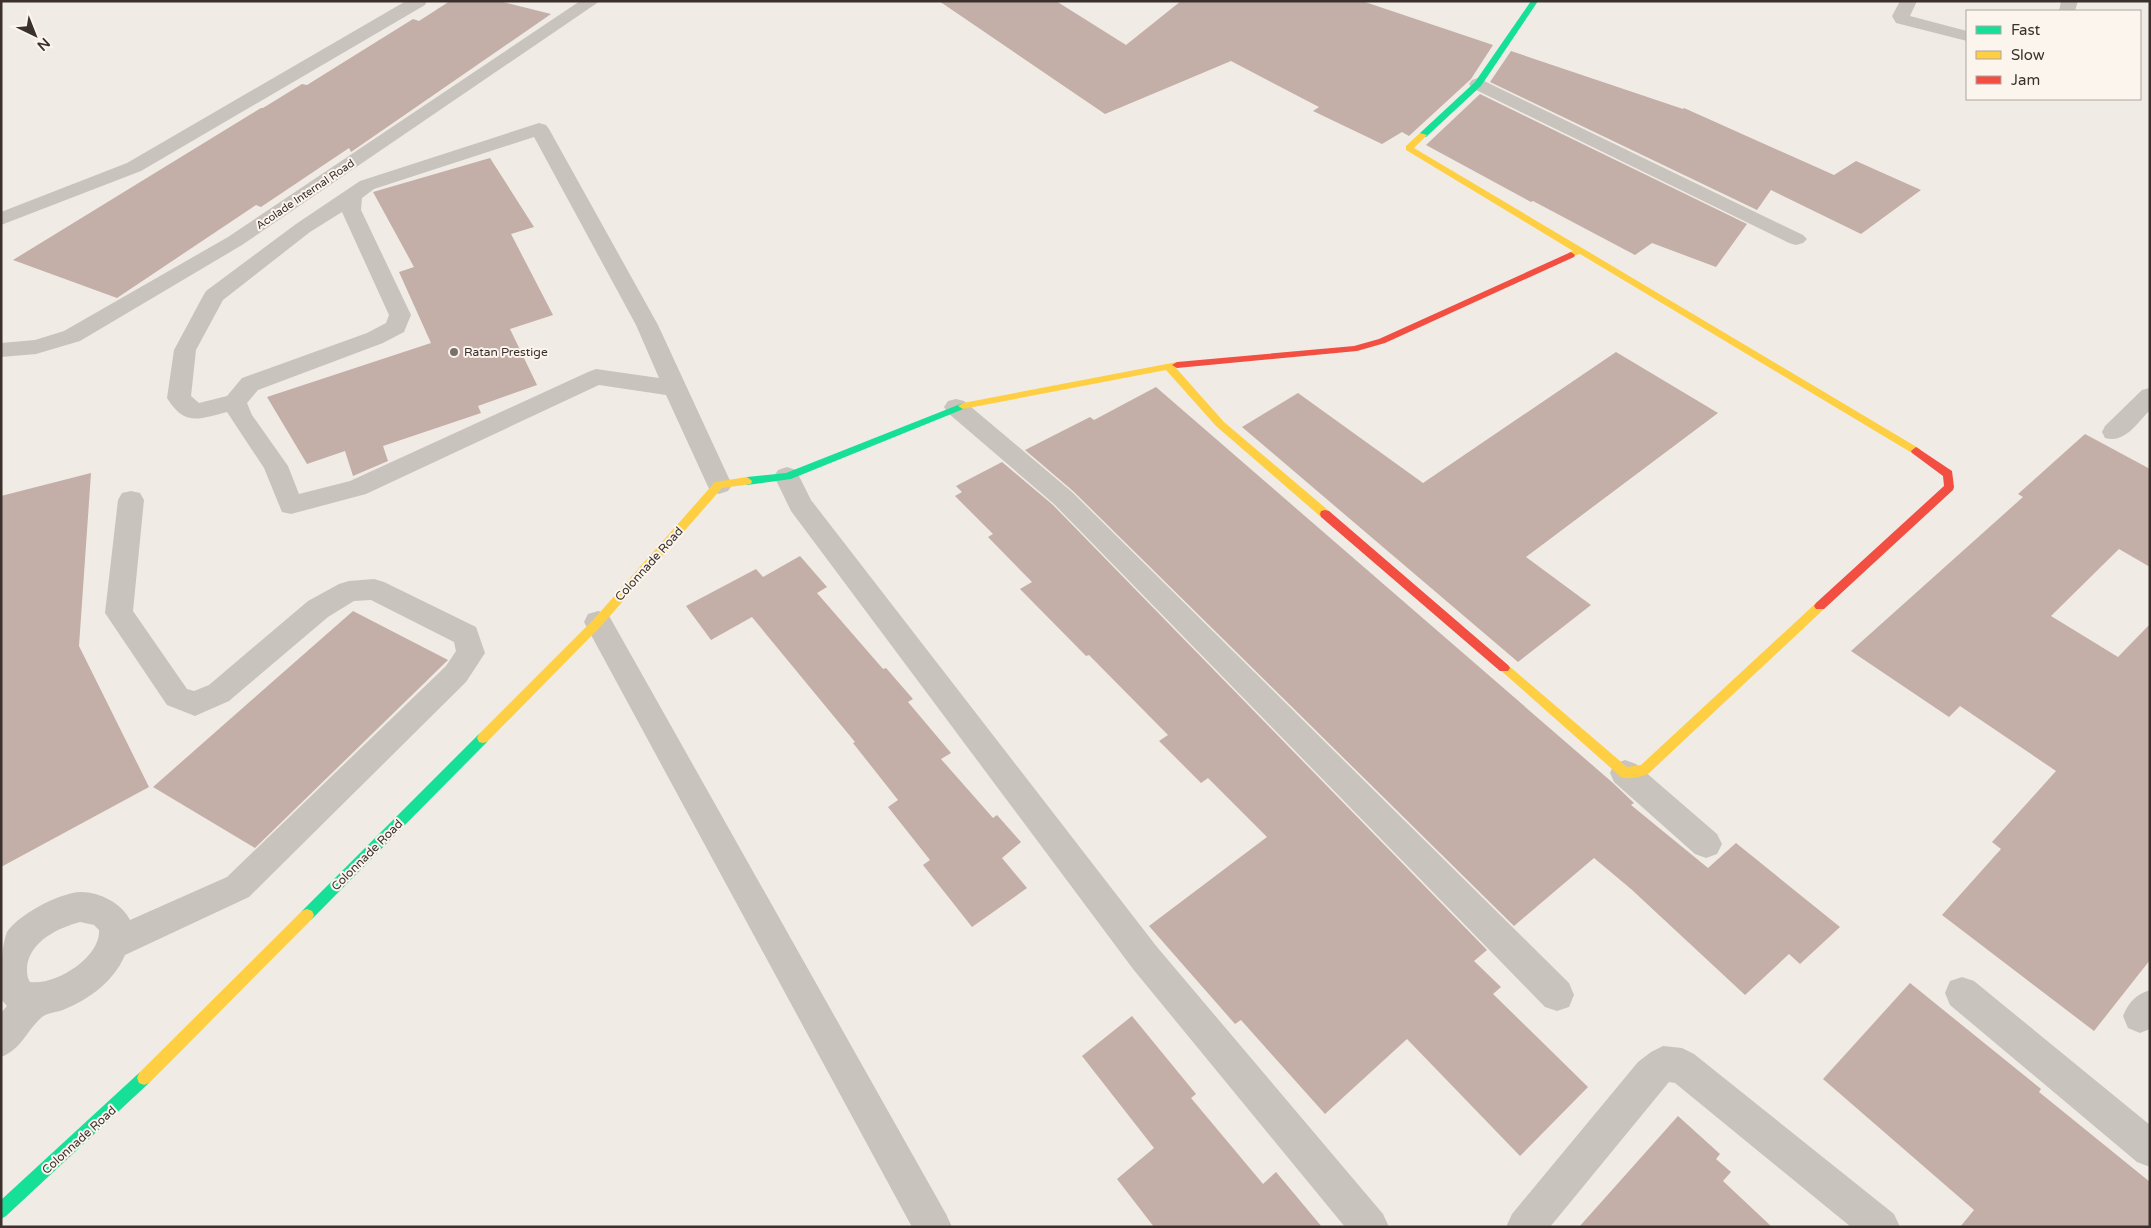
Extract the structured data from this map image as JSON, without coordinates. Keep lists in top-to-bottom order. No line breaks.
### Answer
{"streets":{"street":["Acolade Internal Road","Colonnade Road"]},"places":["Ratan Prestige"],"legend":["Fast","Slow","Jam"],"north":"bottom right"}
